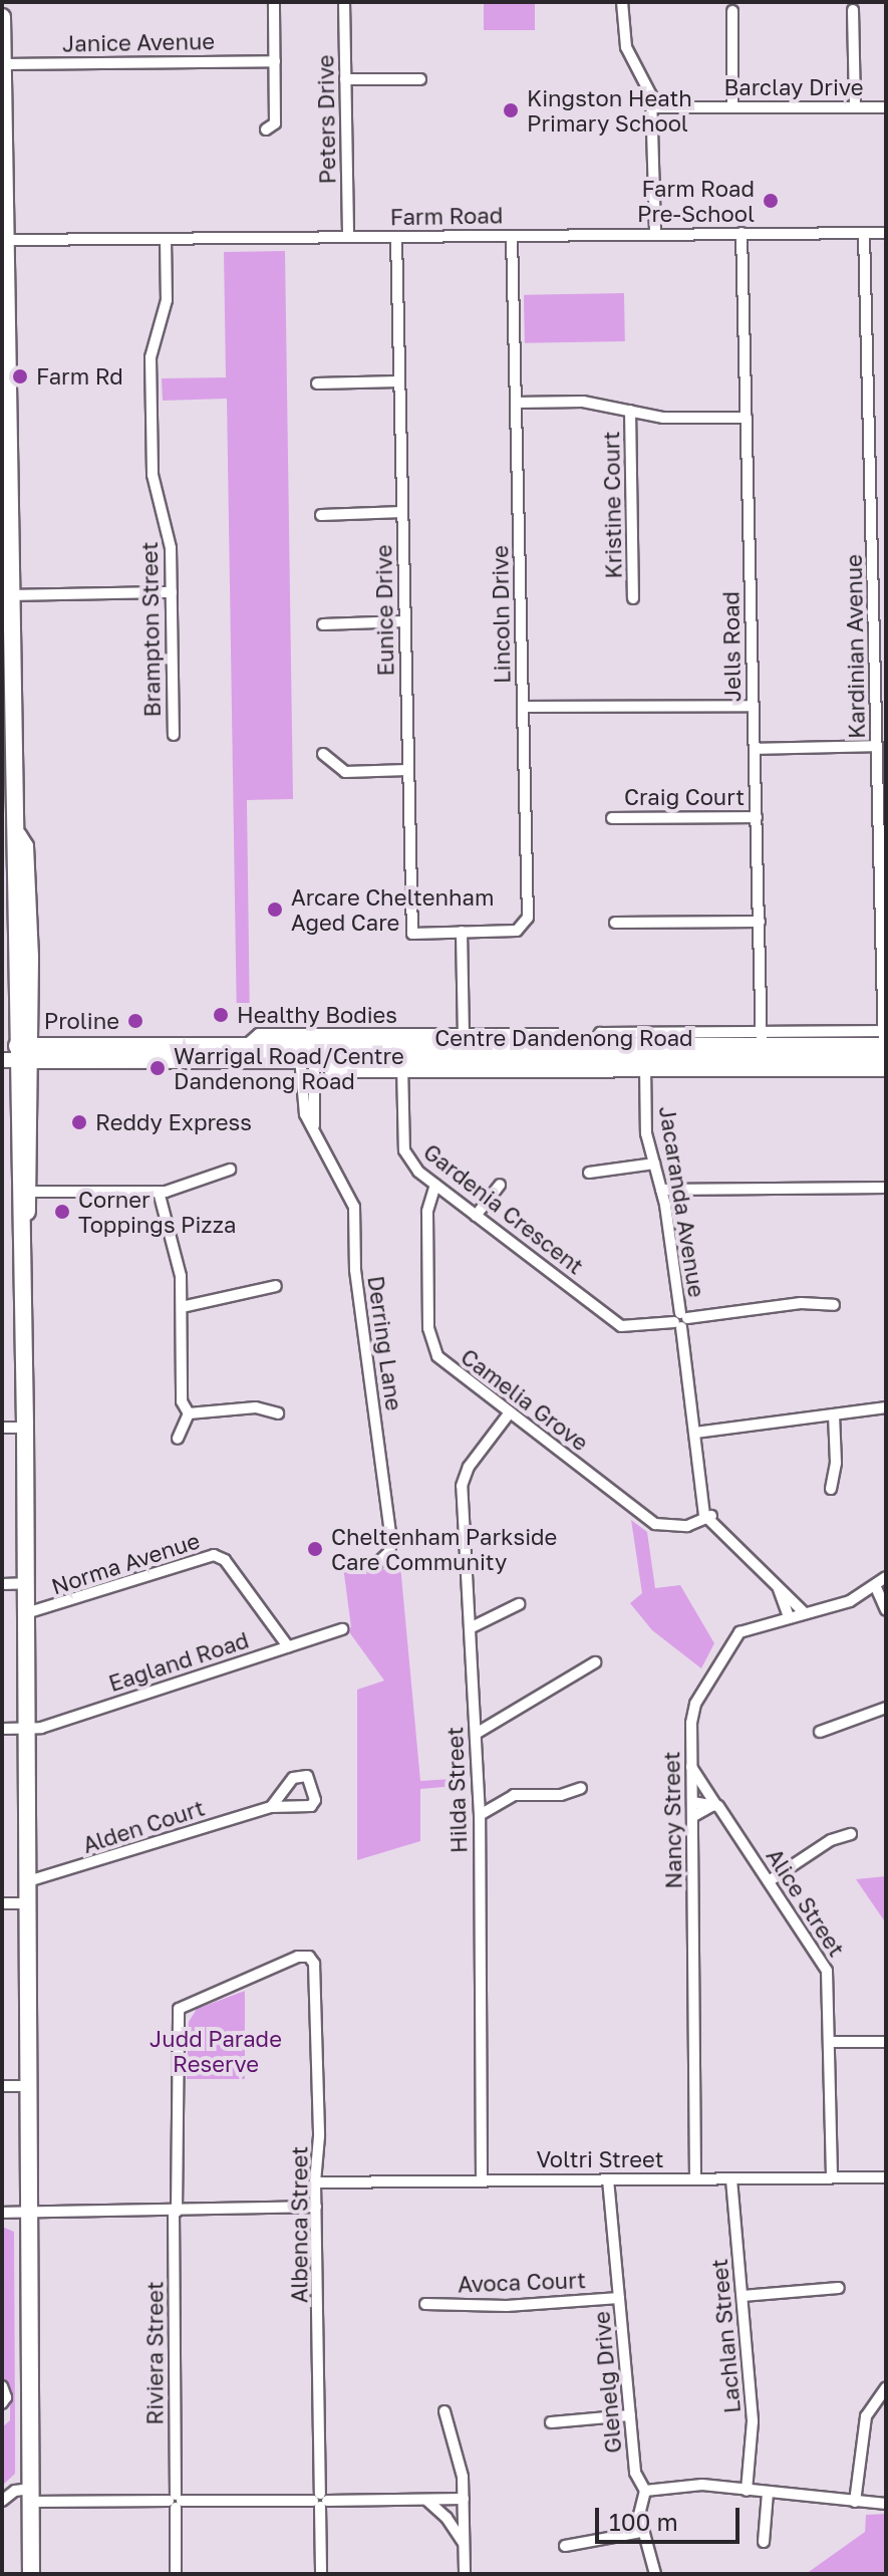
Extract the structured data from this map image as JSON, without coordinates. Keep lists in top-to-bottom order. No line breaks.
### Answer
{"streets":{"main road":["Centre Dandenong Road"],"street":["Janice Avenue","Barclay Drive","Peters Drive","Farm Road","Kristine Court","Eunice Drive","Lincoln Drive","Brampton Street","Jells Road","Kardinian Avenue","Craig Court","Jacaranda Avenue","Gardenia Crescent","Derring Lane","Camelia Grove","Norma Avenue","Eagland Road","Hilda Street","Nancy Street","Alden Court","Alice Street","Voltri Street","Albenca Street","Avoca Court","Lachlan Street","Riviera Street","Glenelg Drive"]},"crossings":[["Peters Drive","Farm Road"],["Farm Road","Eunice Drive"],["Farm Road","Lincoln Drive"],["Farm Road","Brampton Street"],["Farm Road","Jells Road"],["Farm Road","Kardinian Avenue"],["Eunice Drive","Lincoln Drive"],["Jells Road","Craig Court"],["Jells Road","Centre Dandenong Road"],["Kardinian Avenue","Centre Dandenong Road"],["Centre Dandenong Road","Jacaranda Avenue"],["Centre Dandenong Road","Gardenia Crescent"],["Centre Dandenong Road","Derring Lane"],["Jacaranda Avenue","Gardenia Crescent"],["Jacaranda Avenue","Camelia Grove"],["Jacaranda Avenue","Nancy Street"],["Gardenia Crescent","Camelia Grove"],["Camelia Grove","Hilda Street"],["Norma Avenue","Eagland Road"],["Hilda Street","Voltri Street"],["Nancy Street","Alice Street"],["Nancy Street","Voltri Street"],["Alice Street","Voltri Street"],["Voltri Street","Albenca Street"],["Voltri Street","Lachlan Street"],["Voltri Street","Glenelg Drive"],["Albenca Street","Riviera Street"],["Avoca Court","Glenelg Drive"]],"parks":["Judd Parade Reserve"],"places":["Kingston Heath Primary School","Farm Road Pre-School","Farm Rd","Arcare Cheltenham Aged Care","Healthy Bodies","Proline","Warrigal Road/Centre Dandenong Road","Reddy Express","Corner Toppings Pizza","Cheltenham Parkside Care Community"],"scale_bar":"100 m"}
